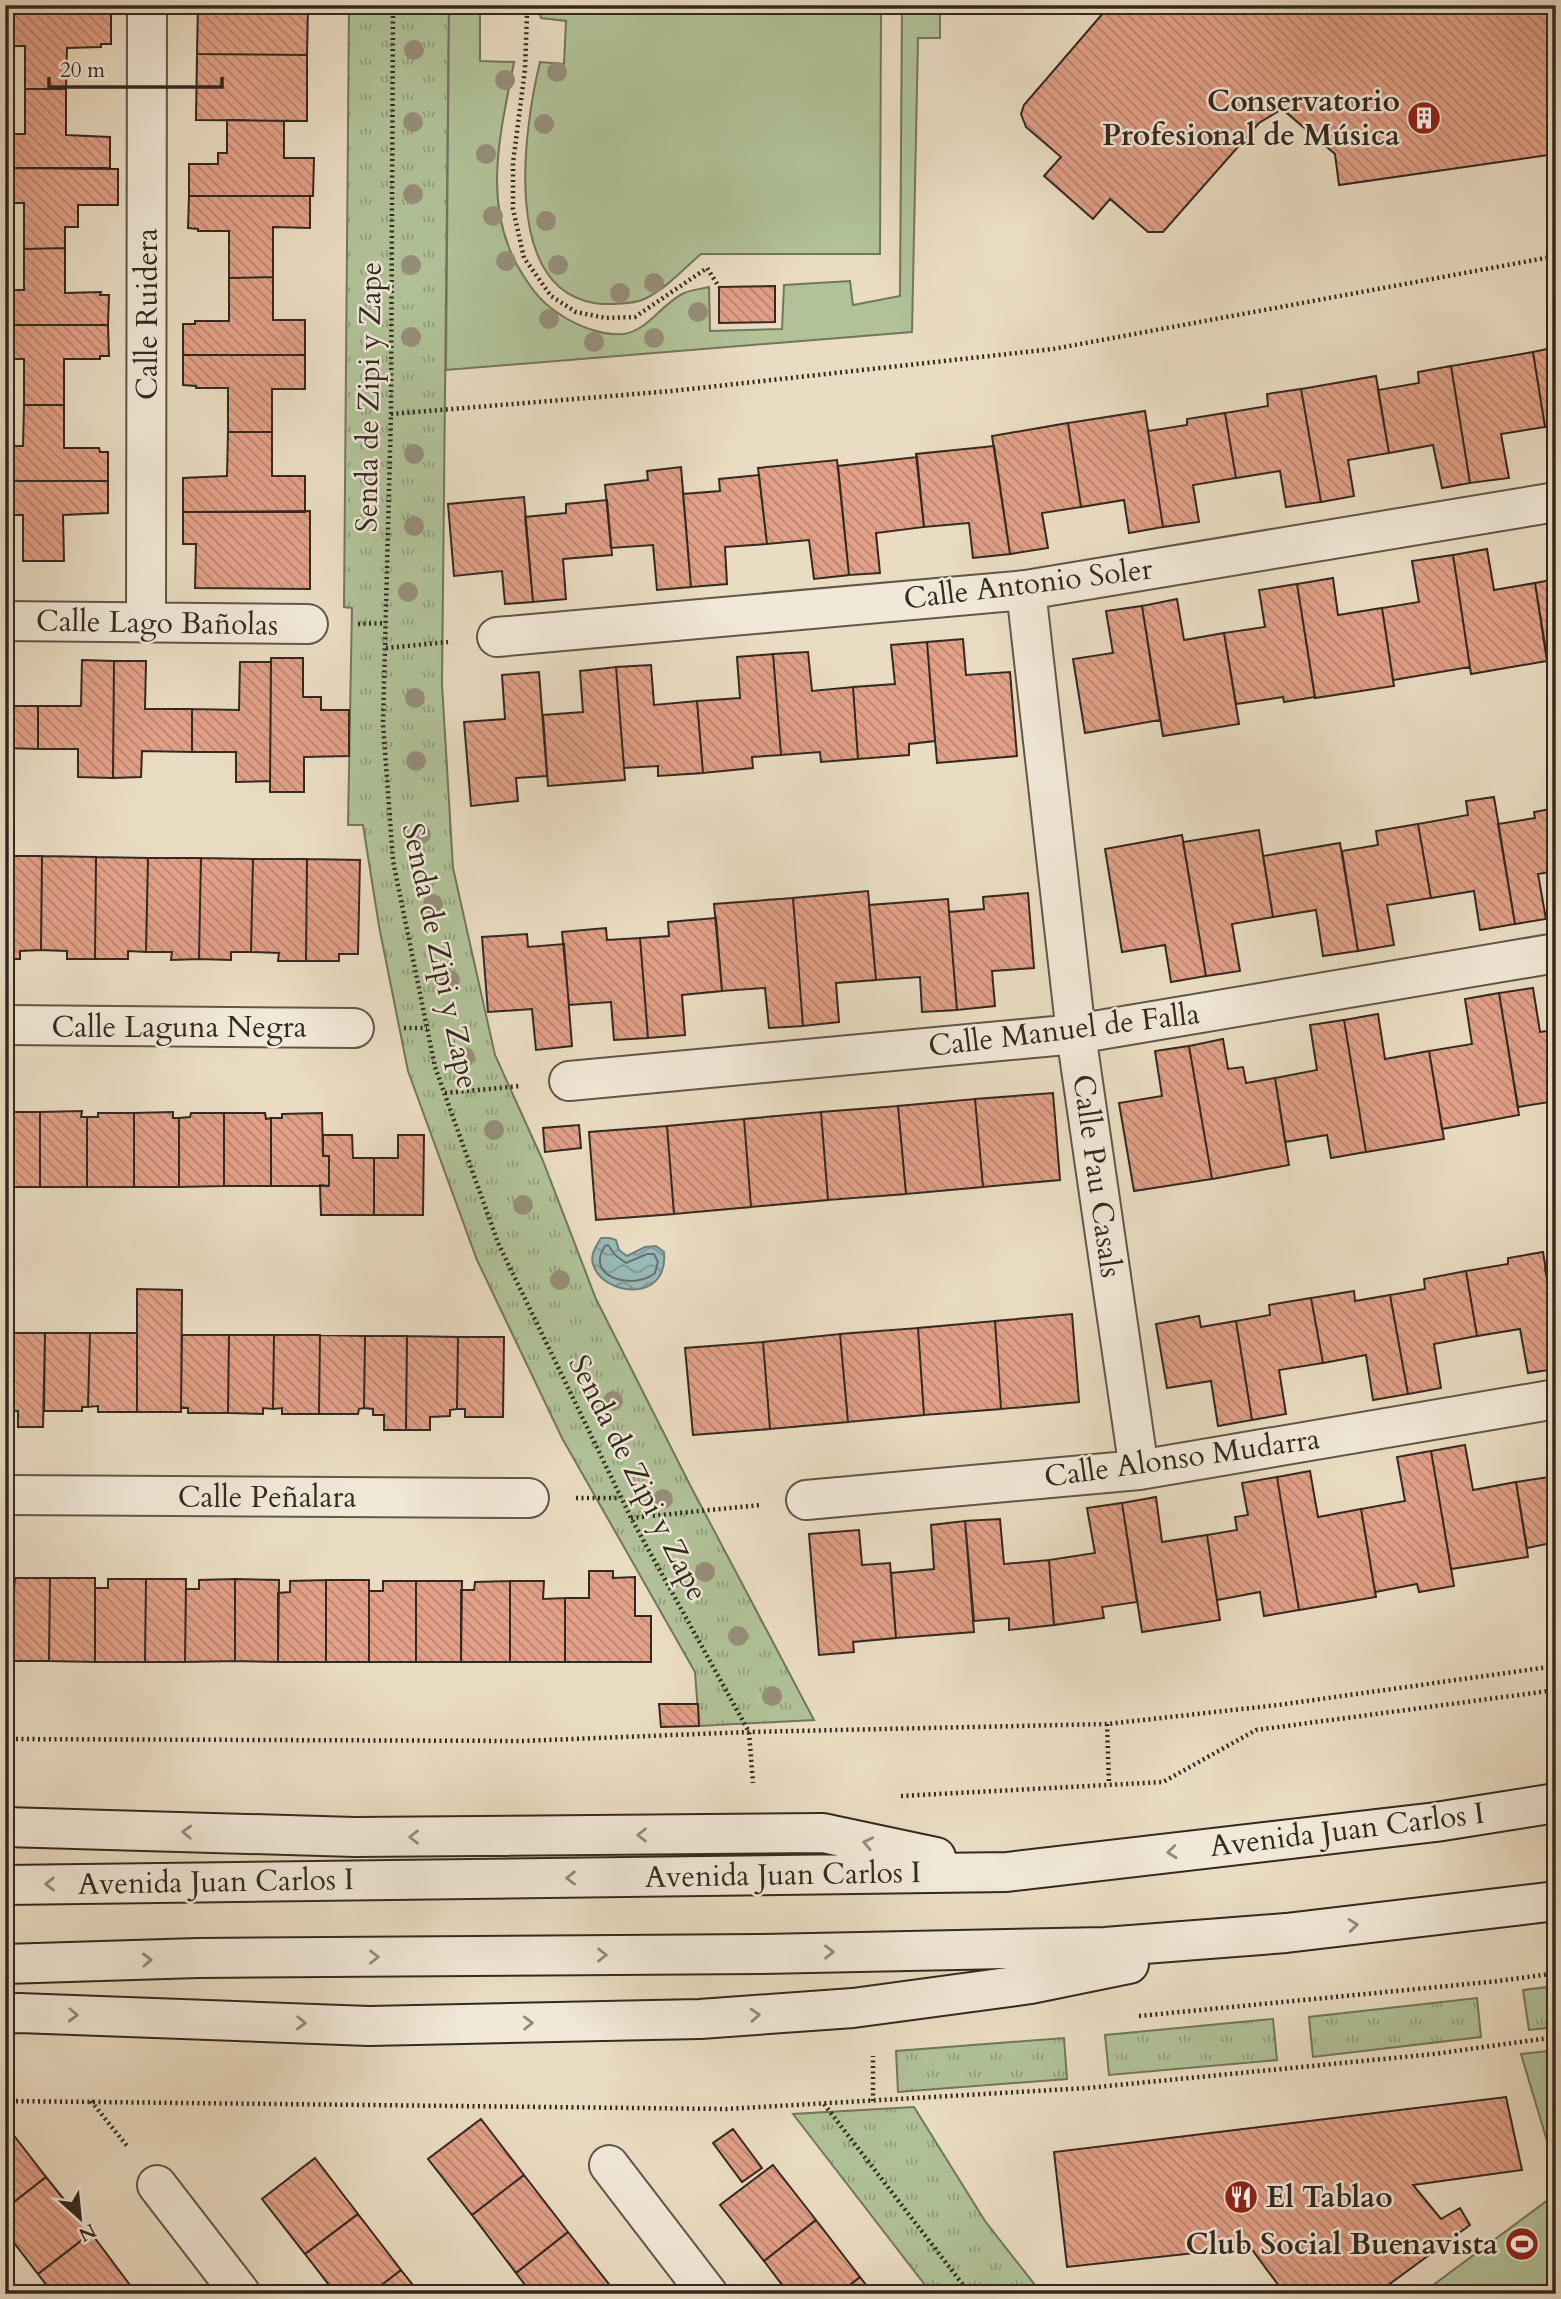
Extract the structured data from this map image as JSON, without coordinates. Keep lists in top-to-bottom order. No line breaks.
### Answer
{"streets":{"street":["Calle Ruidera","Calle Antonio Soler","Calle Lago Bañolas","Calle Laguna Negra","Calle Manuel de Falla","Calle Pau Casals","Calle Alonso Mudarra","Calle Peñalara","Avenida Juan Carlos I"],"path":["Senda de Zipi y Zape"]},"crossings":[["Calle Ruidera","Calle Lago Bañolas"],["Calle Antonio Soler","Calle Pau Casals"],["Calle Manuel de Falla","Calle Pau Casals"],["Calle Pau Casals","Calle Alonso Mudarra"]],"places":{"building":["Conservatorio Profesional de Música"],"restaurant":["El Tablao"],"sports":["Club Social Buenavista"]},"scale_bar":"20 m","north":"bottom right"}
